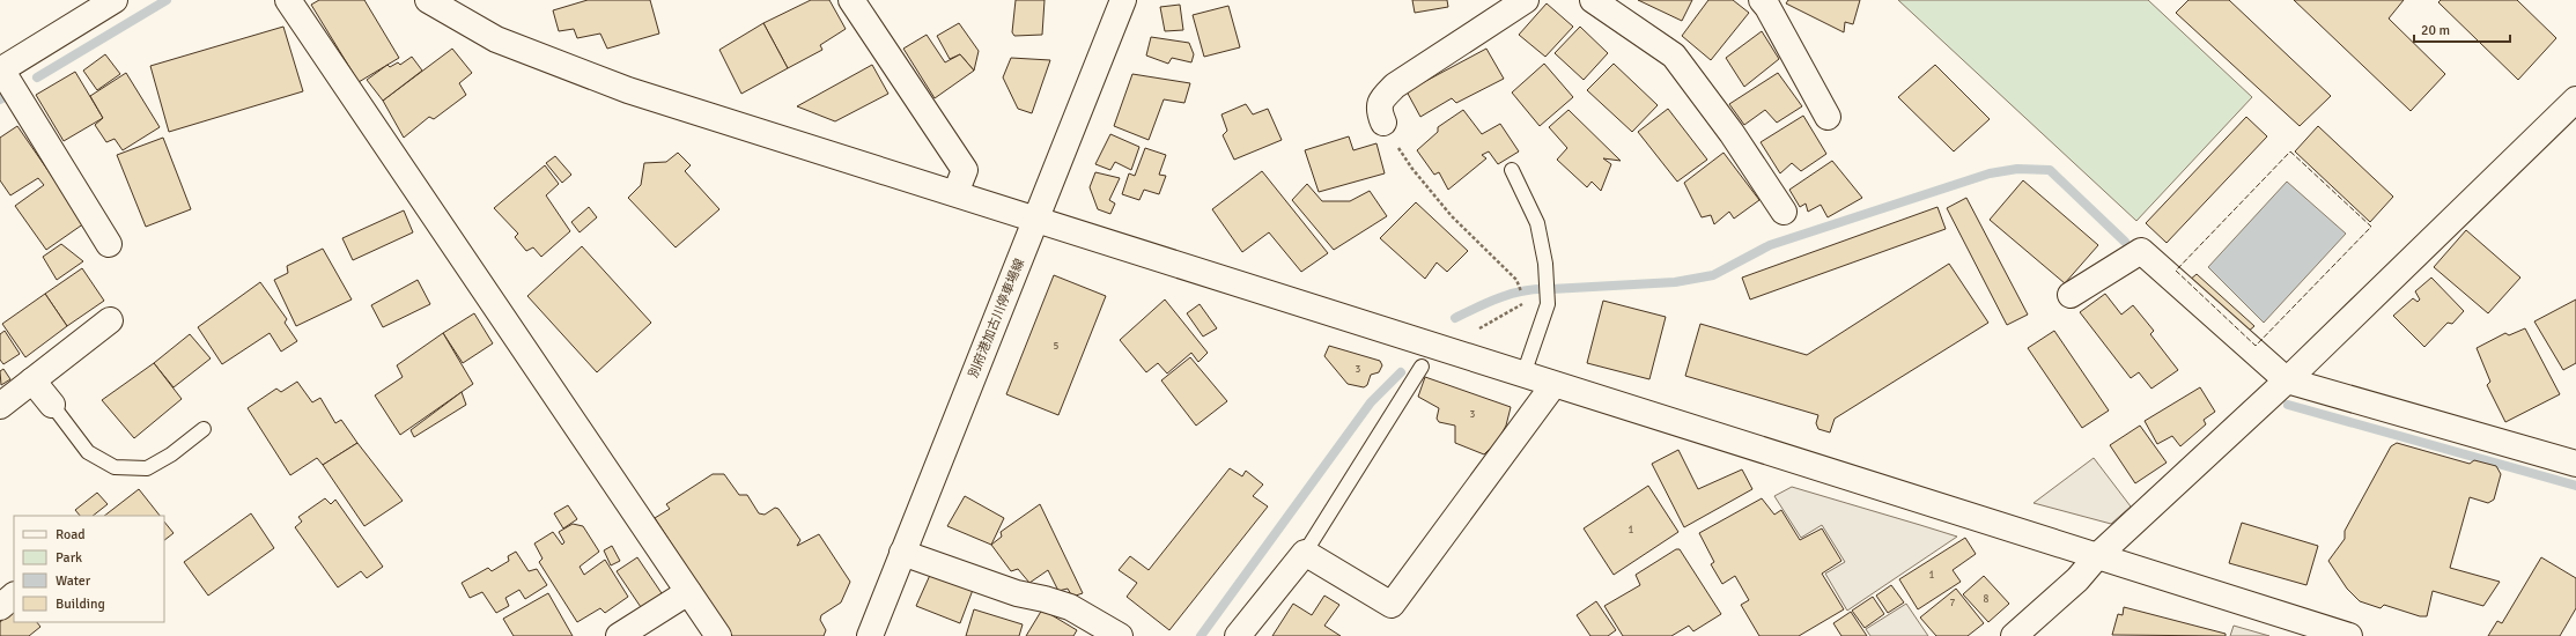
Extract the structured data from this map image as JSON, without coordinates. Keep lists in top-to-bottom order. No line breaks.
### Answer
{"streets":{"street":["別府港加古川停車場線"]},"house_numbers":["5","3","3","1","1","8","7"],"legend":["Road","Park","Water","Building"],"scale_bar":"20 m"}
